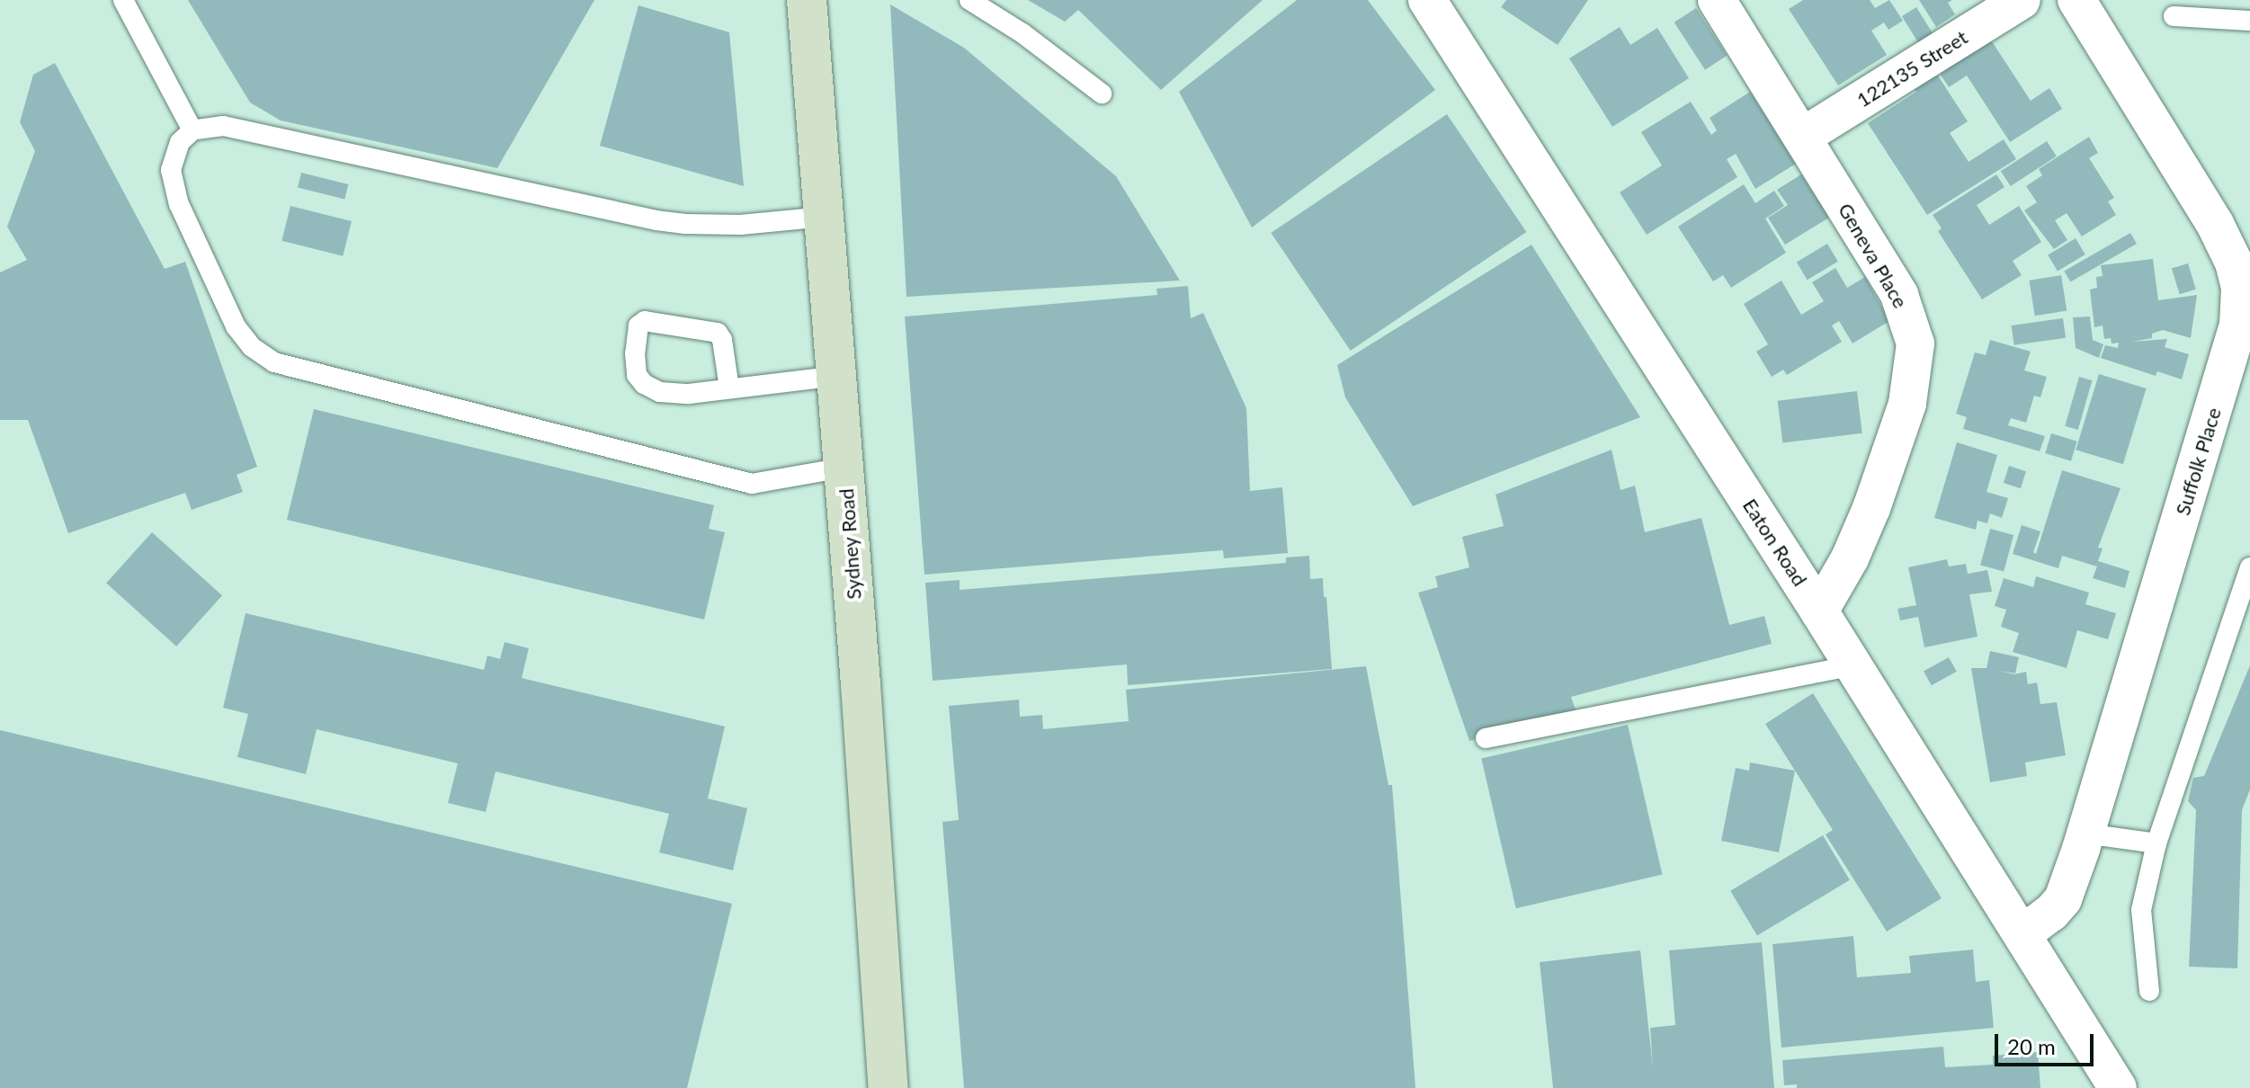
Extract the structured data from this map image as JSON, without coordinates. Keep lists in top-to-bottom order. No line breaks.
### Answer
{"streets":{"main road":["Sydney Road"],"street":["122135 Street","Geneva Place","Suffolk Place","Eaton Road"]},"crossings":[["122135 Street","Geneva Place"],["Geneva Place","Eaton Road"],["Suffolk Place","Eaton Road"]],"scale_bar":"20 m"}
